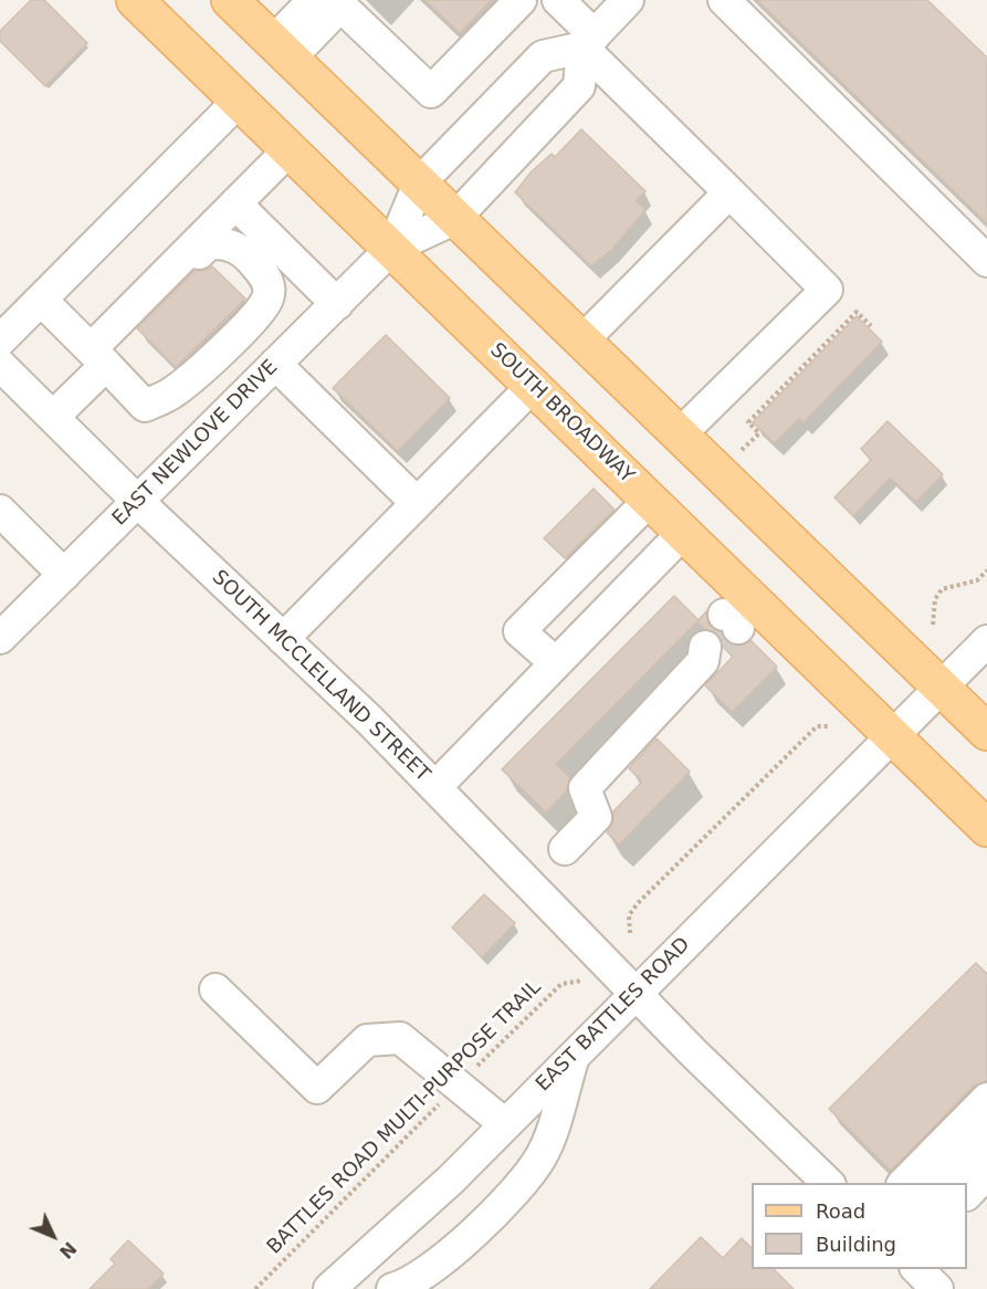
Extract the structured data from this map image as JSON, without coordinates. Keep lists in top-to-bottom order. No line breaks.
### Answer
{"streets":{"main road":["SOUTH BROADWAY"],"street":["EAST NEWLOVE DRIVE","SOUTH MCCLELLAND STREET","EAST BATTLES ROAD"],"path":["BATTLES ROAD MULTI-PURPOSE TRAIL"]},"crossings":[["SOUTH BROADWAY","EAST NEWLOVE DRIVE"],["SOUTH BROADWAY","EAST BATTLES ROAD"],["EAST NEWLOVE DRIVE","SOUTH MCCLELLAND STREET"],["SOUTH MCCLELLAND STREET","EAST BATTLES ROAD"]],"legend":["Road","Building"],"north":"bottom right"}
